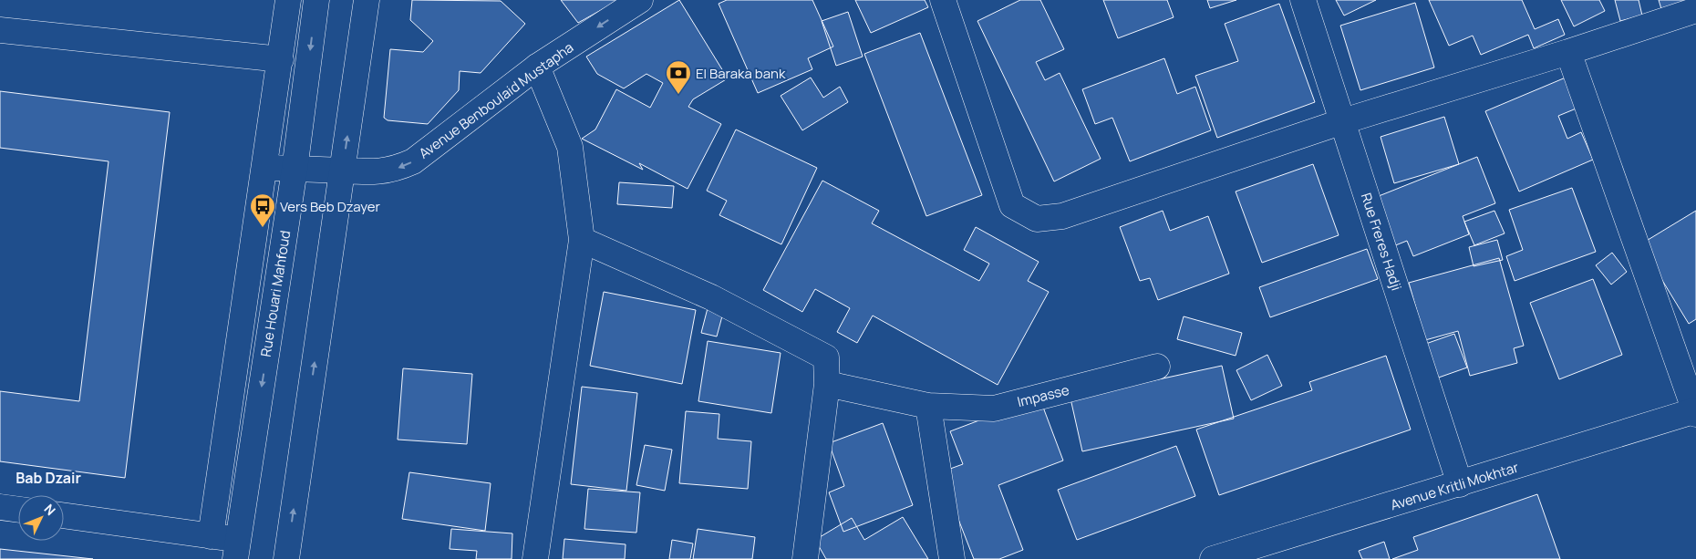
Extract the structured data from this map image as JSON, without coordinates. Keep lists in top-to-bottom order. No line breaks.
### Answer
{"streets":{"street":["Avenue Benboulaid Mustapha","Rue Freres Hadji","Rue Houari Mahfoud","Impasse","Avenue Kritli Mokhtar"]},"crossings":[["Avenue Benboulaid Mustapha","Rue Houari Mahfoud"],["Rue Freres Hadji","Avenue Kritli Mokhtar"]],"one_way":["Avenue Benboulaid Mustapha"],"districts":["Bab Dzair"],"places":{"bank":["El Baraka bank"],"bus stop":["Vers Beb Dzayer"]},"north":"top right"}
